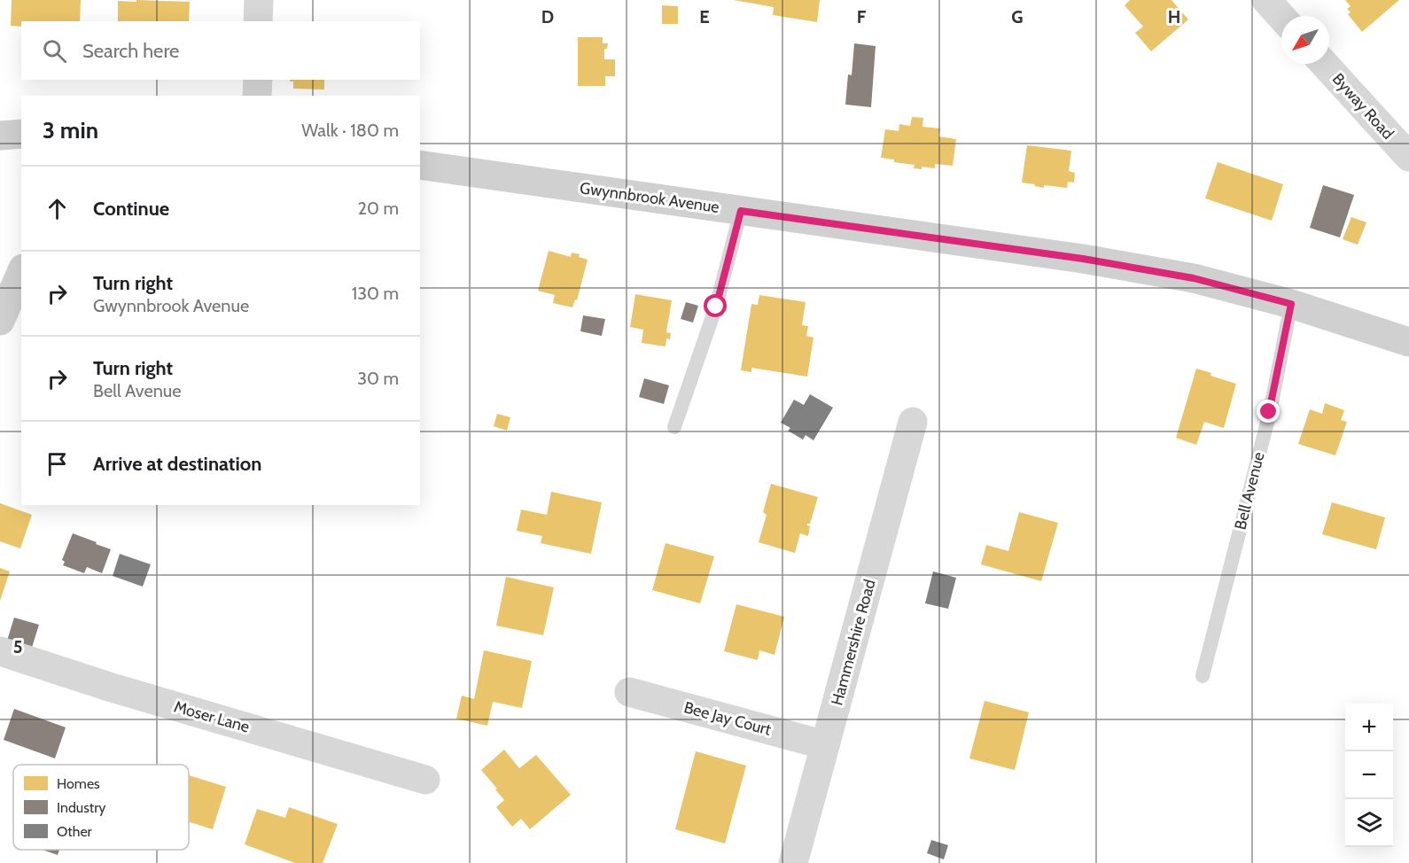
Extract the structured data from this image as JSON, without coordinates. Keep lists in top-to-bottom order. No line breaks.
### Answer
{"streets":{"street":["Byway Road","Gwynnbrook Avenue","Hammershire Road","Moser Lane","Bee Jay Court"],"lane":["Bell Avenue"]},"crossings":[["Gwynnbrook Avenue","Bell Avenue"],["Hammershire Road","Bee Jay Court"]],"legend":["Homes","Industry","Other"],"north":"bottom left","page":{"search":"Search here","heading":["3 min","Walk · 180 m"],"list":[["Continue","20 m"],["Turn right","Gwynnbrook Avenue","130 m"],["Turn right","Bell Avenue","30 m"],"Arrive at destination"],"map_buttons":["+","−"]},"grid":{"columns":["D","E","F","G","H"],"rows":["5"]}}
